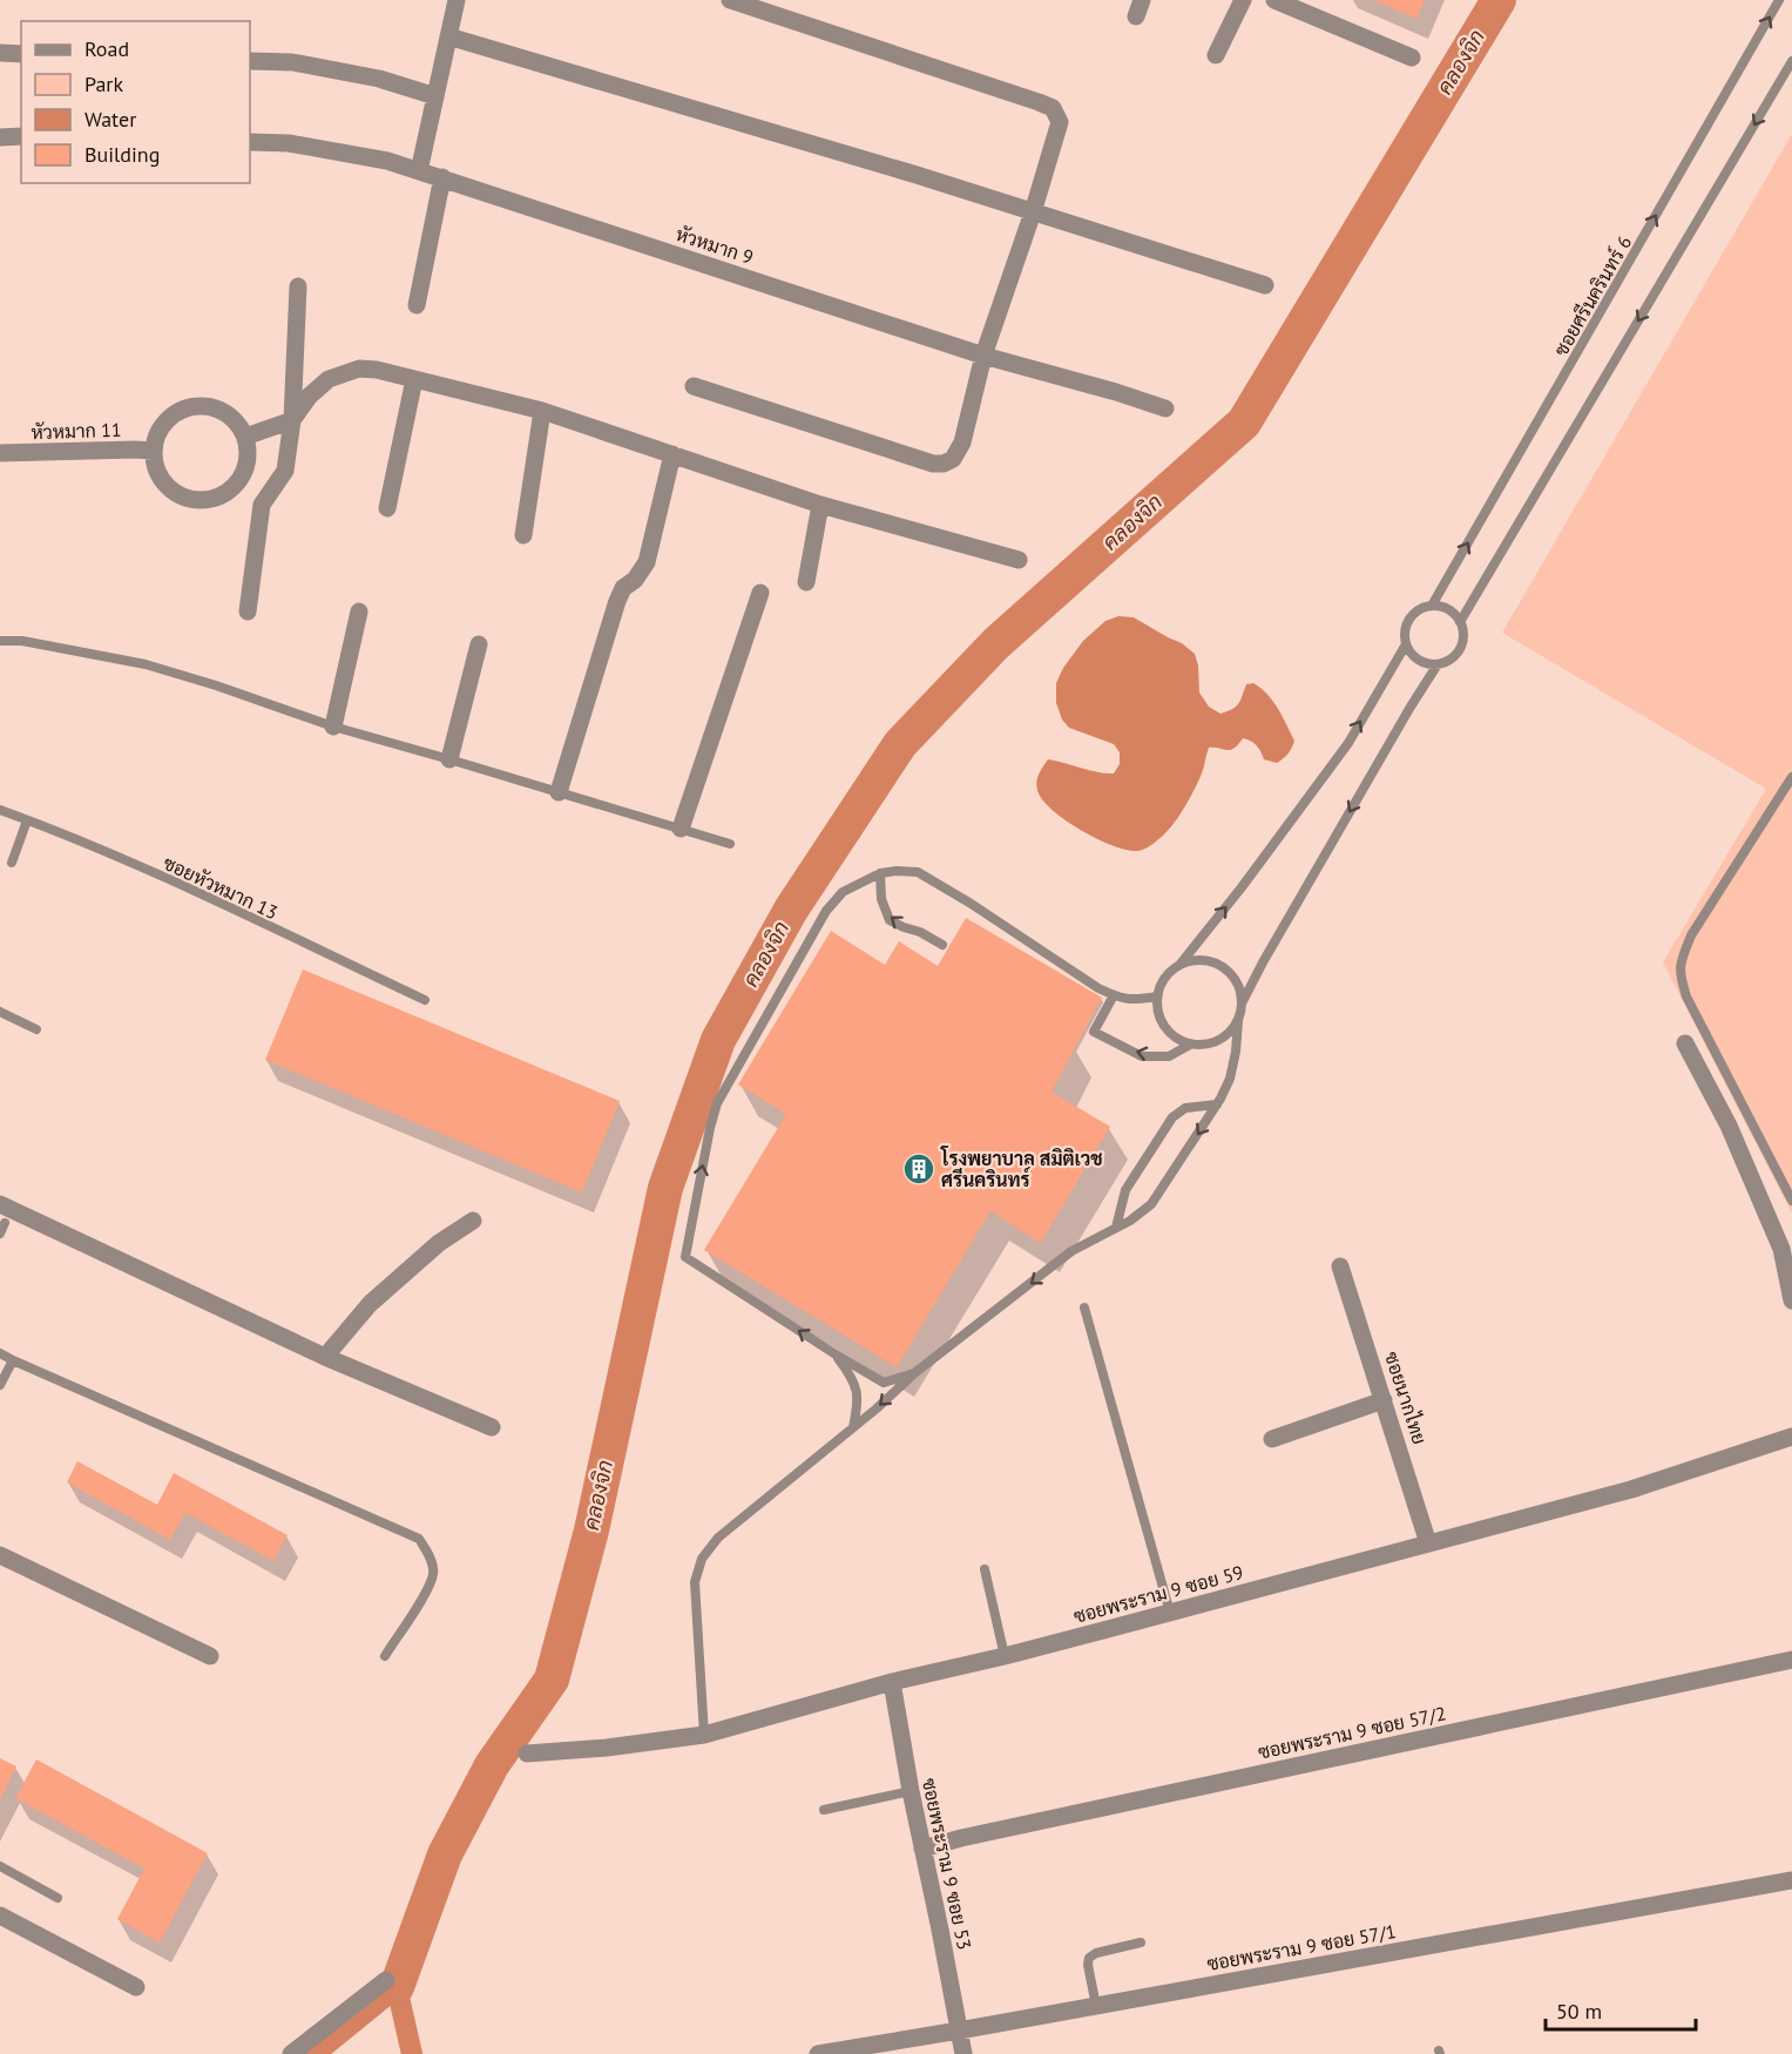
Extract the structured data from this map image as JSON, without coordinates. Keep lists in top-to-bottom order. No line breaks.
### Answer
{"streets":{"street":["หัวหมาก 9","หัวหมาก 11","ซอยนากไทย","ซอยพระราม 9 ซอย 59","ซอยพระราม 9 ซอย 57/2","ซอยพระราม 9 ซอย 53","ซอยพระราม 9 ซอย 57/1"],"lane":["ซอยศรีนครินทร์ 6","ซอยหัวหมาก 13"]},"crossings":[["ซอยนากไทย","ซอยพระราม 9 ซอย 59"],["ซอยพระราม 9 ซอย 59","ซอยพระราม 9 ซอย 53"],["ซอยพระราม 9 ซอย 57/2","ซอยพระราม 9 ซอย 53"],["ซอยพระราม 9 ซอย 53","ซอยพระราม 9 ซอย 57/1"]],"water":["คลองจิก"],"places":{"building":["โรงพยาบาล สมิติเวช ศรีนครินทร์"]},"legend":["Road","Park","Water","Building"],"scale_bar":"50 m"}
